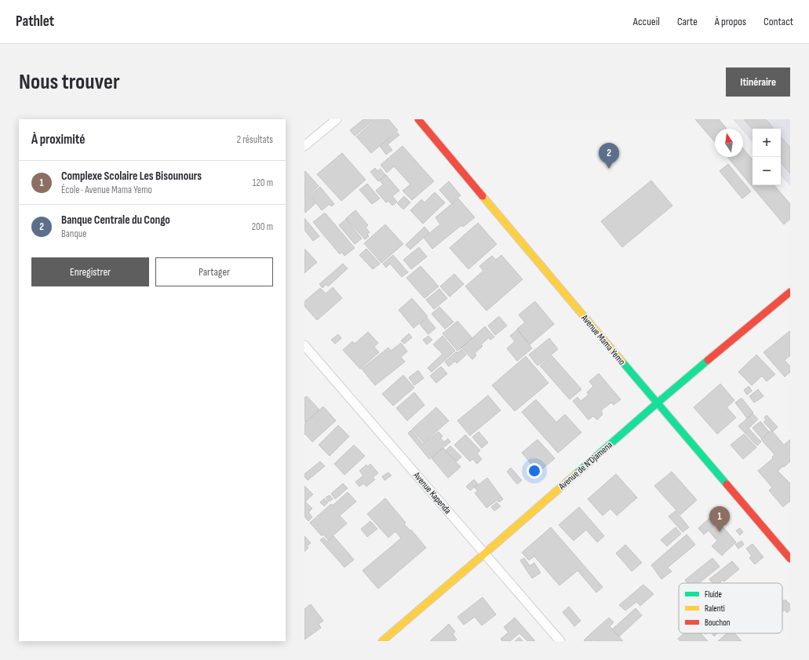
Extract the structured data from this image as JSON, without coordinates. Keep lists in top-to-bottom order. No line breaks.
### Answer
{"streets":{"street":["Avenue Mama Yemo","Avenue de N'Djamena","Avenue Kapenda"]},"crossings":[["Avenue Mama Yemo","Avenue de N'Djamena"],["Avenue de N'Djamena","Avenue Kapenda"]],"legend":["Fluide","Ralenti","Bouchon"],"north":"top","page":{"header":"Pathlet","nav":["Accueil","Carte","À propos","Contact"],"buttons":["Itinéraire",["Enregistrer","Partager"]],"title":"Nous trouver","heading":["À proximité","2 résultats"],"map_buttons":["+","−"],"pins":["2","1"],"list":[{"mark":"1","name":"Complexe Scolaire Les Bisounours","note":"École · Avenue Mama Yemo","value":"120 m"},{"mark":"2","name":"Banque Centrale du Congo","note":"Banque","value":"200 m"}]}}
